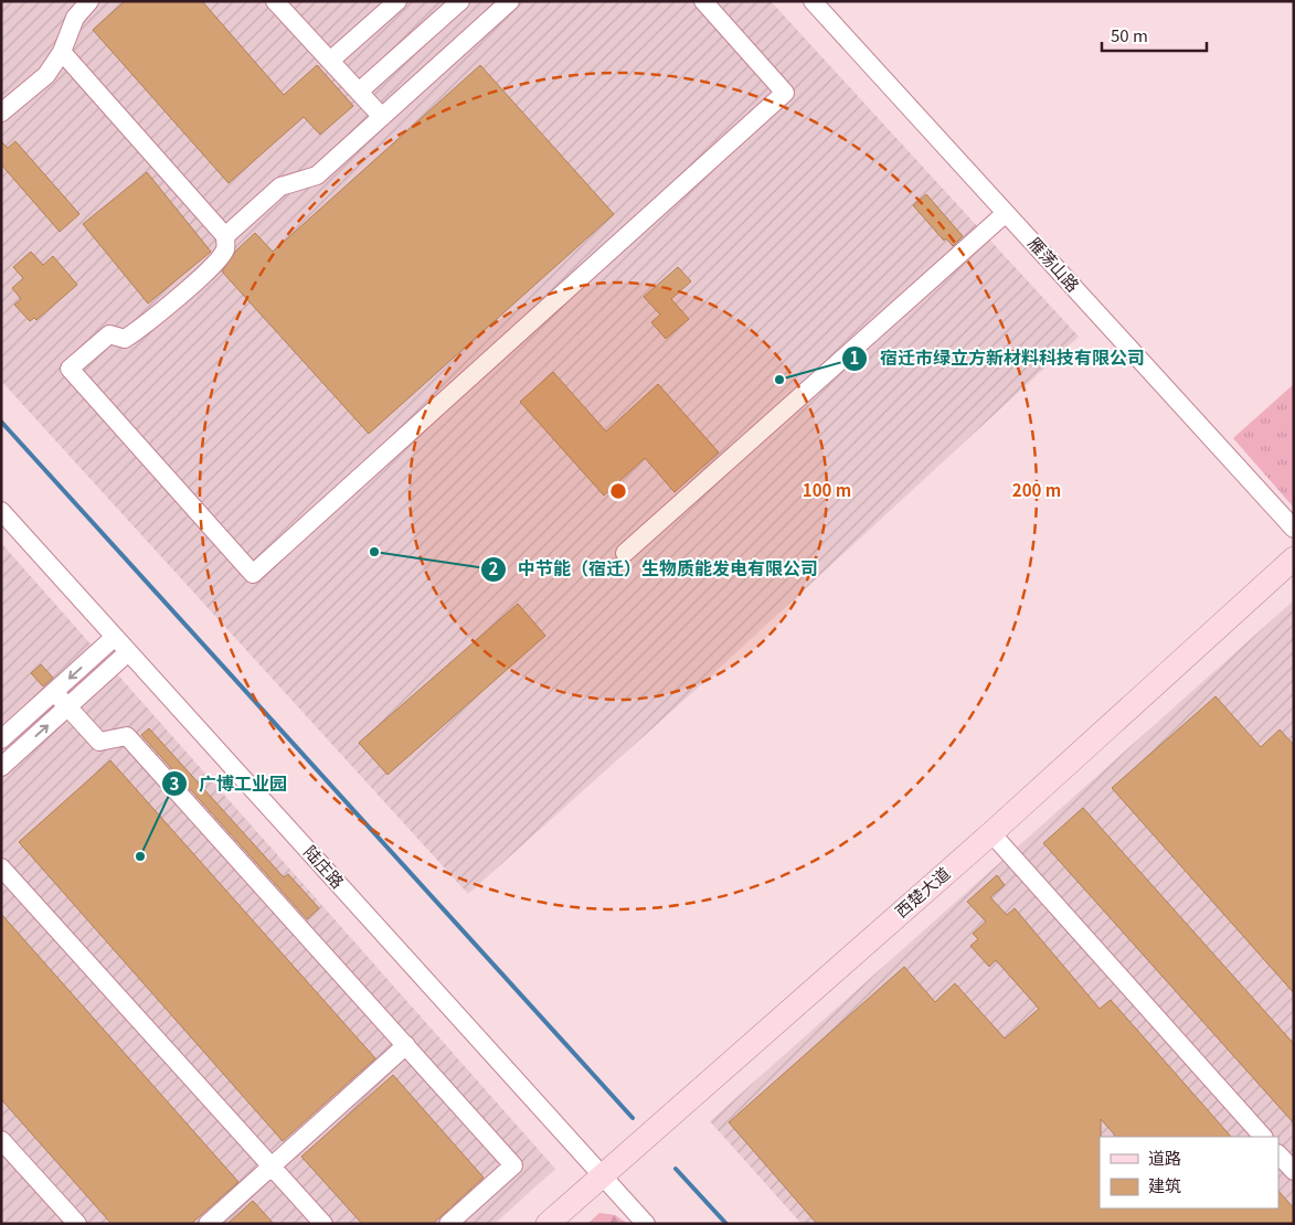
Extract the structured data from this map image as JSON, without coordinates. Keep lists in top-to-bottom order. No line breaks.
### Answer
{"streets":{"main road":["西楚大道"],"street":["雁荡山路","陆庄路"]},"crossings":[["陆庄路","西楚大道"]],"places":["宿迁市绿立方新材料科技有限公司","中节能（宿迁）生物质能发电有限公司","广博工业园"],"legend":["道路","建筑"],"scale_bar":"50 m","rings":["100 m","200 m"]}
